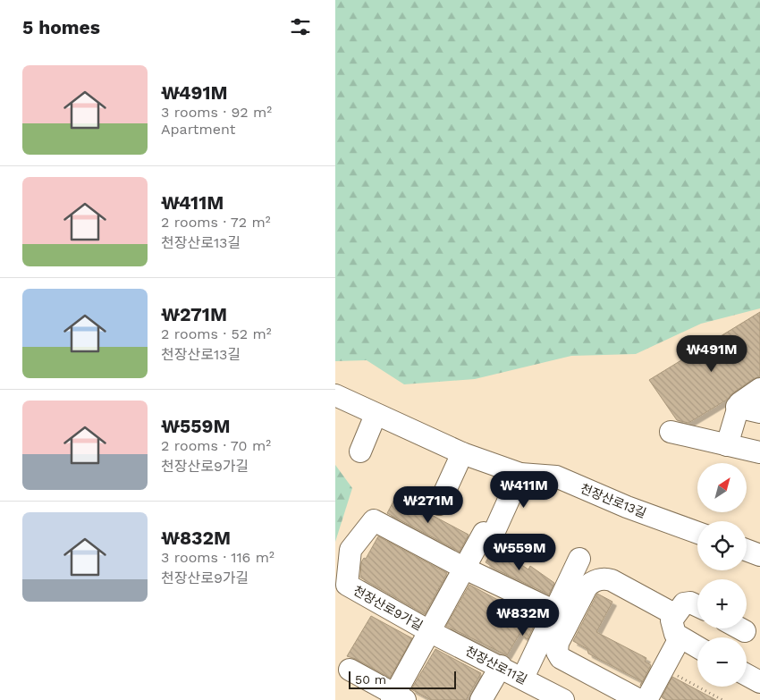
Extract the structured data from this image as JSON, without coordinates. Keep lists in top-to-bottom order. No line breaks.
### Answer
{"streets":{"street":["천장산로13길","천장산로9가길","천장산로11길"]},"crossings":[["천장산로13길","천장산로9가길"],["천장산로9가길","천장산로11길"]],"scale_bar":"50 m","north":"top right","page":{"heading":"5 homes","list":[{"name":"₩491M","note":"3 rooms · 92 m² · Apartment"},{"name":"₩411M","note":"2 rooms · 72 m² · 천장산로13길"},{"name":"₩271M","note":"2 rooms · 52 m² · 천장산로13길"},{"name":"₩559M","note":"2 rooms · 70 m² · 천장산로9가길"},{"name":"₩832M","note":"3 rooms · 116 m² · 천장산로9가길"}],"price":["₩491M","₩411M","₩271M","₩559M","₩832M"],"map_buttons":["+","−"],"scale":"50 m"}}
